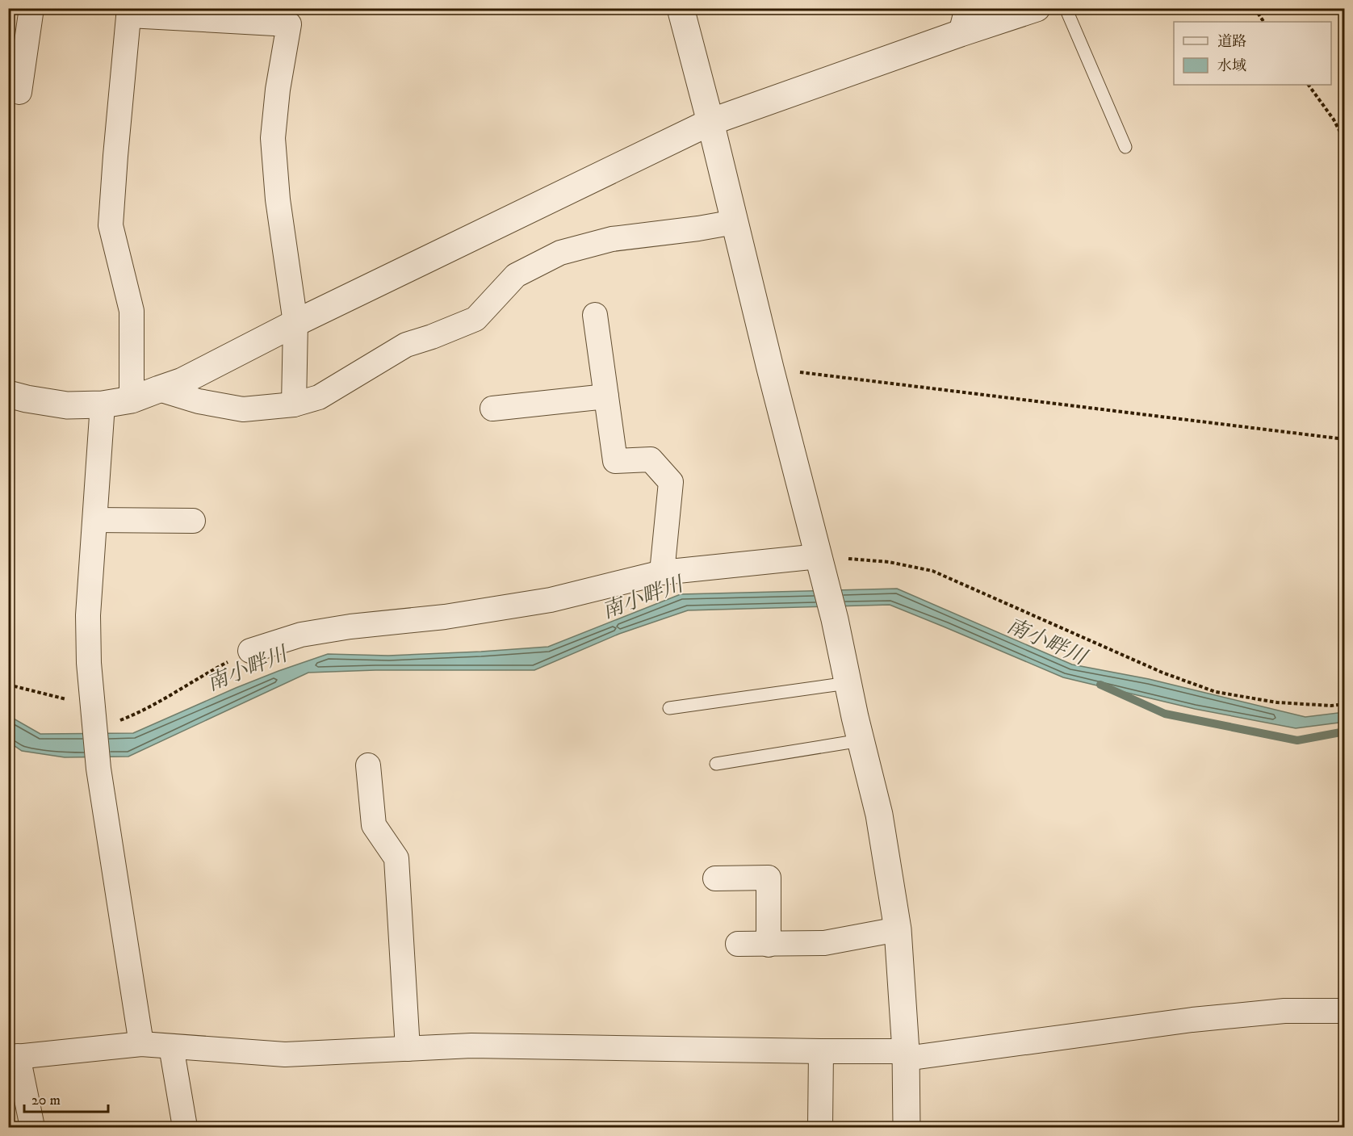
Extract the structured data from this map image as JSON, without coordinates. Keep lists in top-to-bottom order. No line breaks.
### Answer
{"water":["南小畔川"],"legend":["道路","水域"],"scale_bar":"20 m"}
